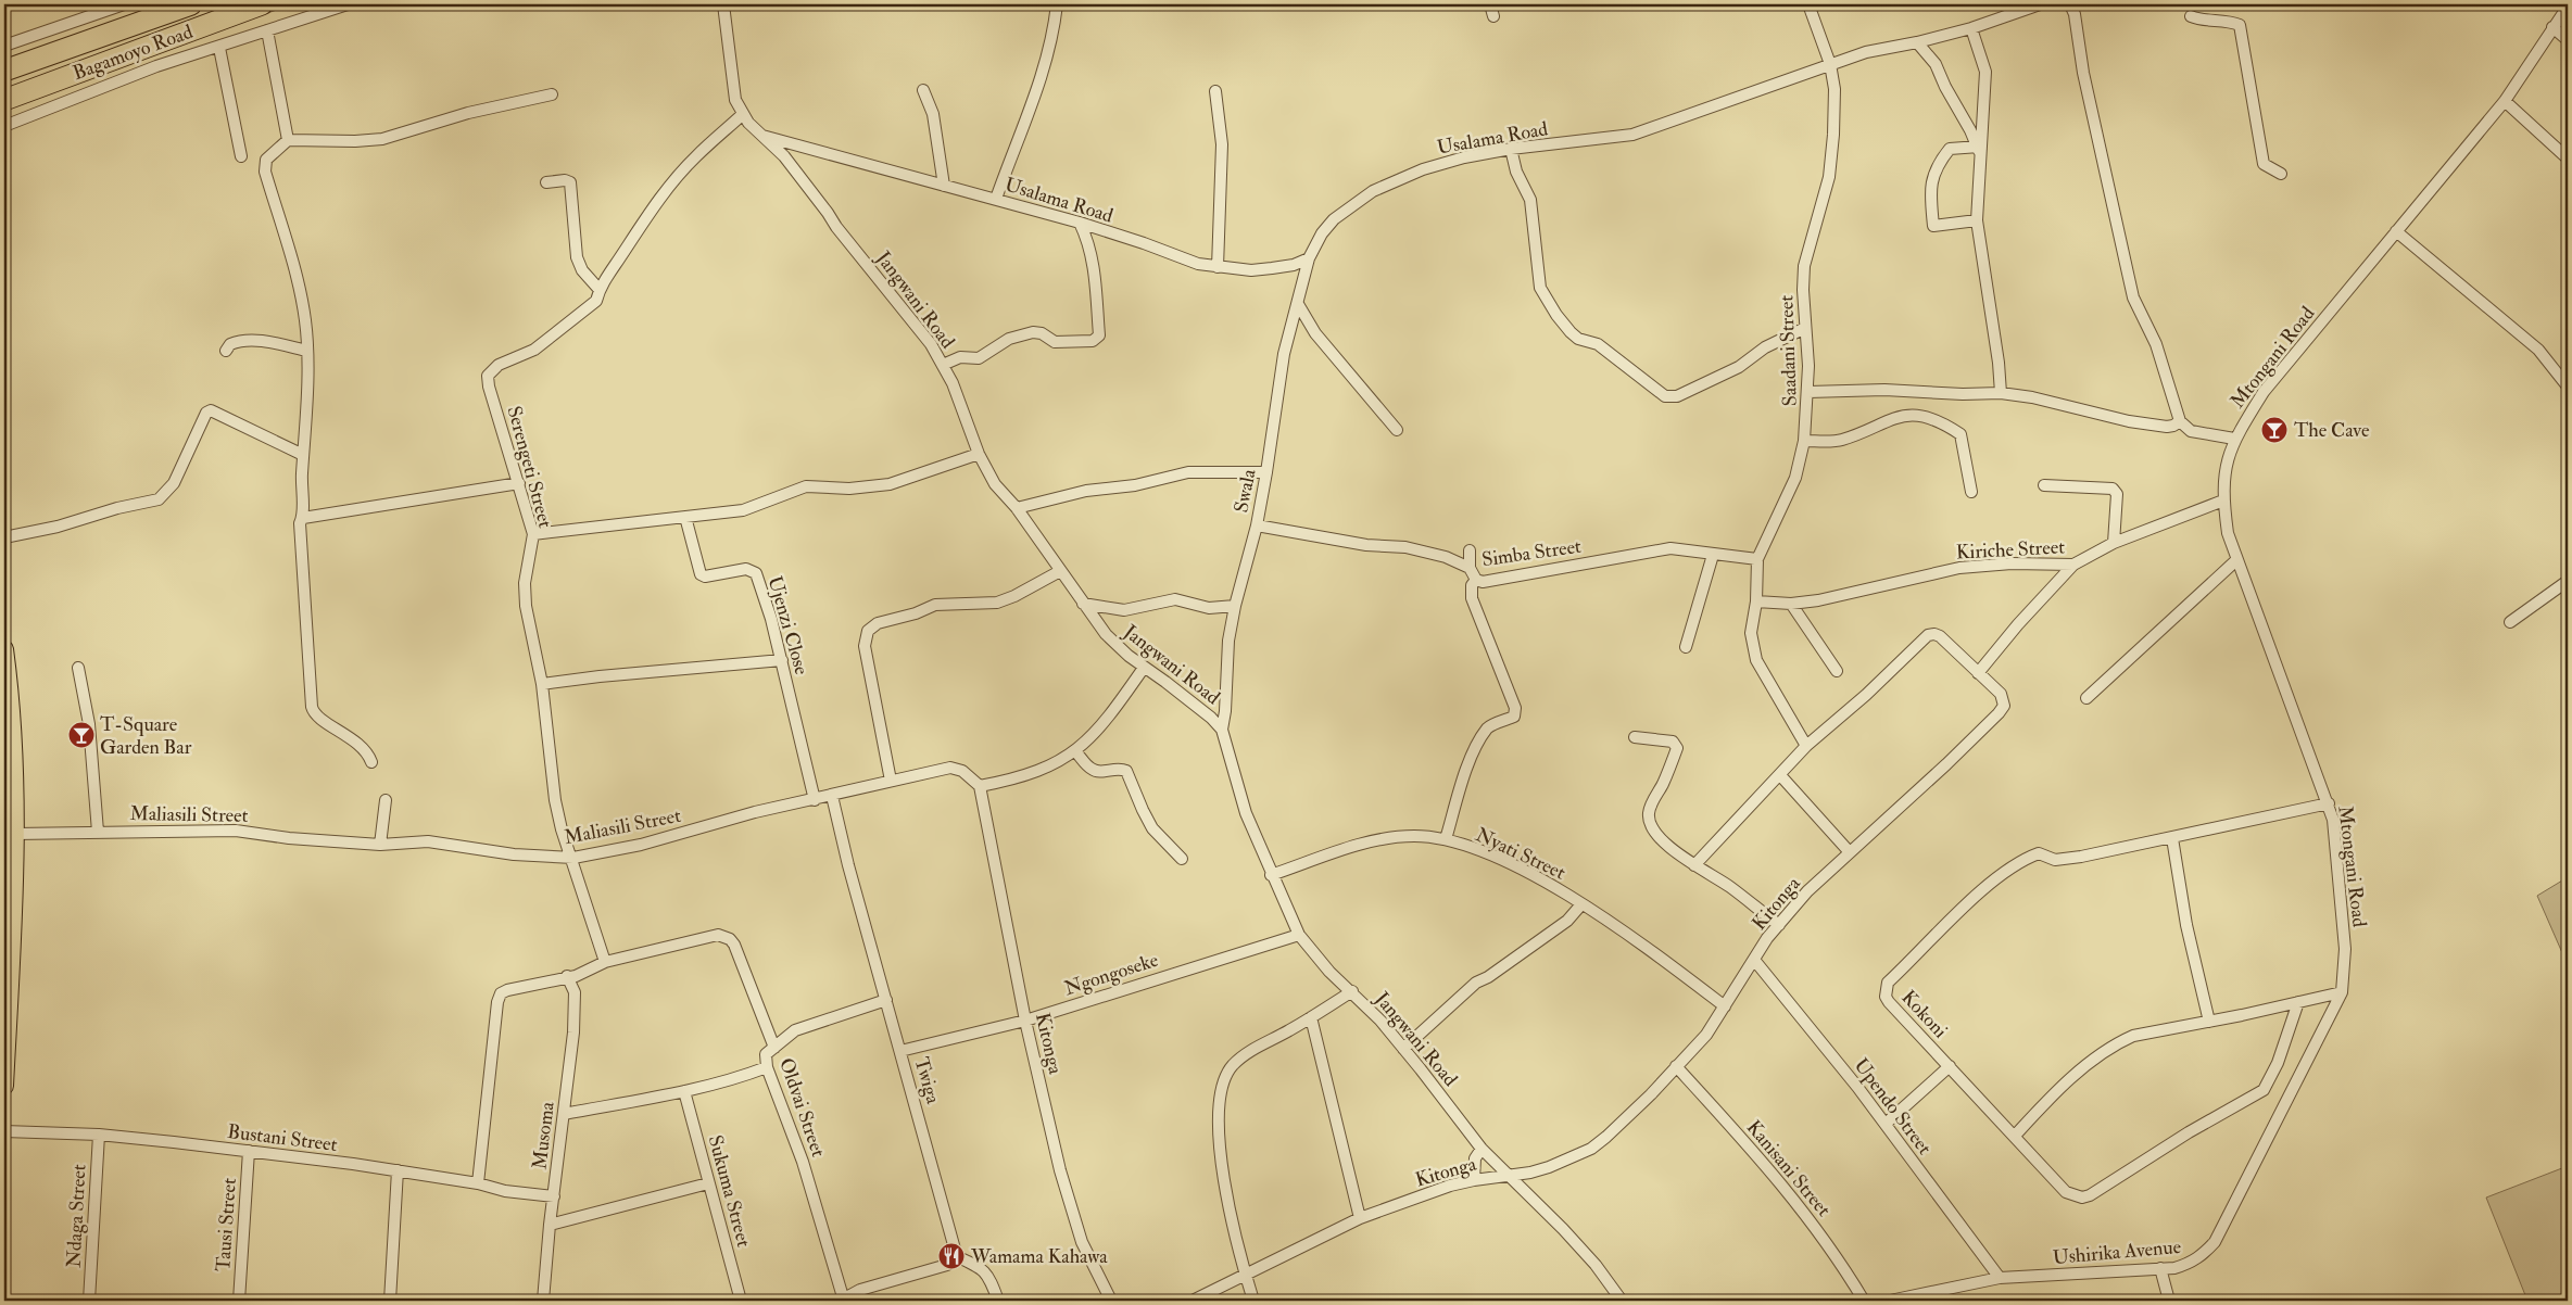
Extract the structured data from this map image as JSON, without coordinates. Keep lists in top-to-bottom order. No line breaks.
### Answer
{"streets":{"highway":["Bagamoyo Road"],"street":["Usalama Road","Jangwani Road","Saadani Street","Mtongani Road","Serengeti Street","Swala","Kiriche Street","Simba Street","Ujenzi Close","Maliasili Street","Nyati Street","Kitonga","Ngongoseke","Kokoni","Twiga","Upendo Street","Oldvai Street","Musoma","Bustani Street","Kanisani Street","Sukuma Street","Ndaga Street","Tausi Street","Ushirika Avenue"]},"crossings":[["Usalama Road","Jangwani Road"],["Usalama Road","Saadani Street"],["Usalama Road","Swala"],["Jangwani Road","Serengeti Street"],["Jangwani Road","Swala"],["Jangwani Road","Nyati Street"],["Jangwani Road","Kitonga"],["Jangwani Road","Ngongoseke"],["Saadani Street","Kiriche Street"],["Saadani Street","Simba Street"],["Saadani Street","Kitonga"],["Mtongani Road","Kiriche Street"],["Mtongani Road","Kokoni"],["Mtongani Road","Ushirika Avenue"],["Serengeti Street","Maliasili Street"],["Swala","Simba Street"],["Ujenzi Close","Maliasili Street"],["Maliasili Street","Kitonga"],["Maliasili Street","Twiga"],["Nyati Street","Kitonga"],["Kitonga","Ngongoseke"],["Kitonga","Upendo Street"],["Kitonga","Kanisani Street"],["Ngongoseke","Twiga"],["Twiga","Oldvai Street"],["Upendo Street","Ushirika Avenue"],["Musoma","Bustani Street"],["Bustani Street","Ndaga Street"],["Bustani Street","Tausi Street"]],"places":{"bar":["The Cave","T-Square Garden Bar"],"restaurant":["Wamama Kahawa"]}}
